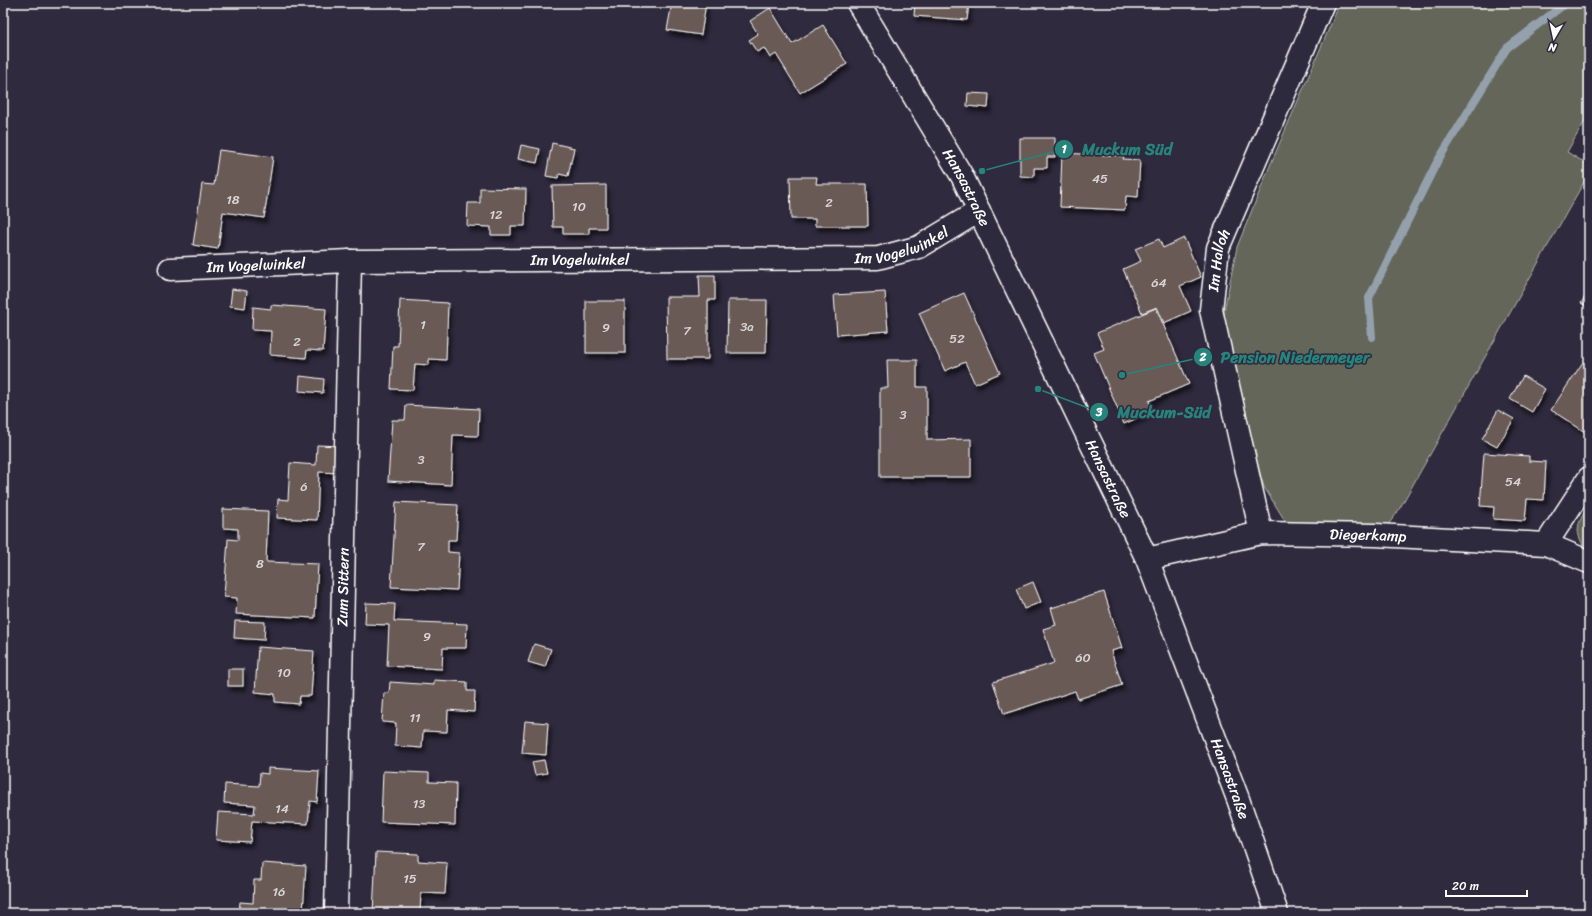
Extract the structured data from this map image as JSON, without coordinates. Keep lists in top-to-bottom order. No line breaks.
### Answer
{"streets":{"street":["Hansastraße","Im Vogelwinkel","Im Halloh","Diegerkamp","Zum Sittern"]},"crossings":[["Hansastraße","Im Vogelwinkel"],["Hansastraße","Diegerkamp"],["Im Vogelwinkel","Zum Sittern"],["Im Halloh","Diegerkamp"]],"places":["Muckum Süd","Pension Niedermeyer","Muckum-Süd"],"house_numbers":["45","18","2","10","12","64","1","3a","9","7","52","2","3","3","54","6","7","8","9","60","10","11","13","14","15","16"],"scale_bar":"20 m","north":"bottom"}
